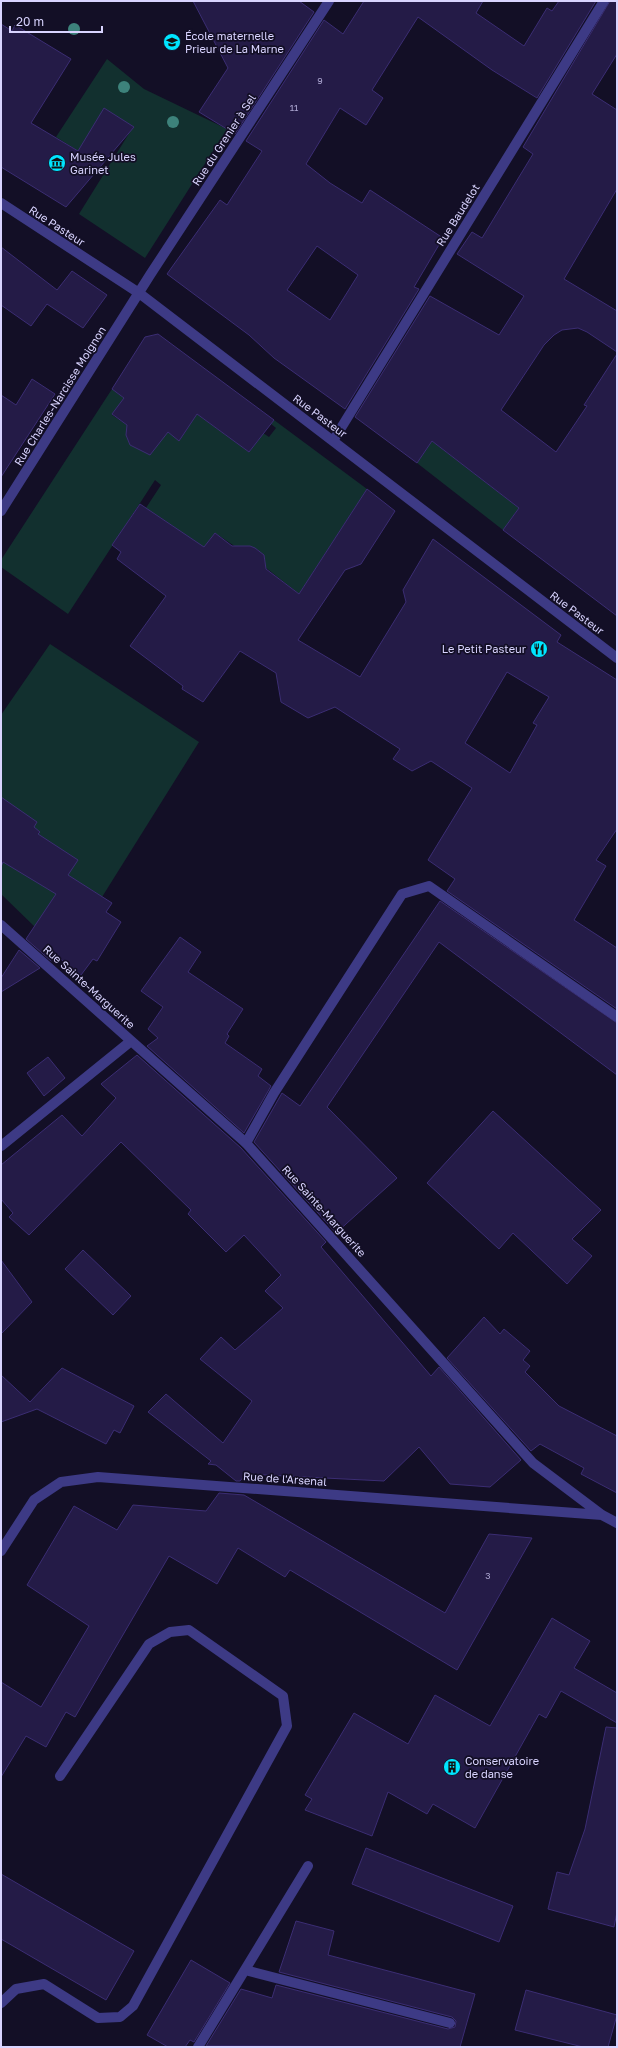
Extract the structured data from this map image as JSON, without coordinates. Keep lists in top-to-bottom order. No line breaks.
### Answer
{"streets":{"street":["Rue du Grenier à Sel","Rue Baudelot","Rue Pasteur","Rue Charles-Narcisse Moignon","Rue Sainte-Marguerite","Rue de l'Arsenal"]},"crossings":[["Rue du Grenier à Sel","Rue Pasteur"],["Rue du Grenier à Sel","Rue Charles-Narcisse Moignon"],["Rue Baudelot","Rue Pasteur"],["Rue Pasteur","Rue Charles-Narcisse Moignon"],["Rue Sainte-Marguerite","Rue de l'Arsenal"]],"places":{"school or university":["École maternelle Prieur de La Marne"],"museum":["Musée Jules Garinet"],"restaurant":["Le Petit Pasteur"],"building":["Conservatoire de danse"]},"house_numbers":["9","11","3"],"scale_bar":"20 m"}
